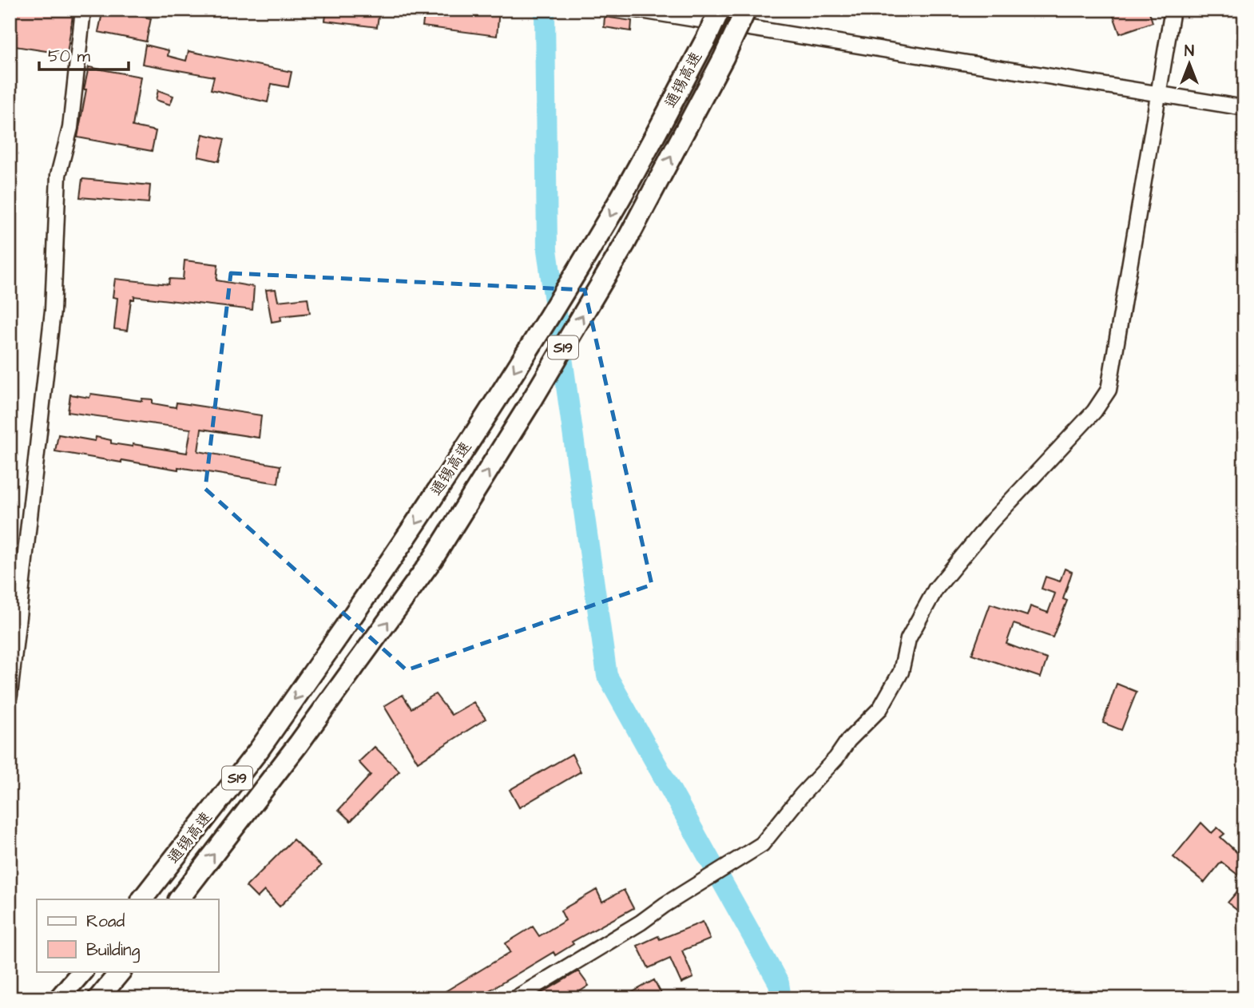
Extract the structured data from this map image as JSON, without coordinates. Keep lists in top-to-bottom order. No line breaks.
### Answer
{"streets":{"highway":["通锡高速","S19"]},"legend":["Road","Building"],"scale_bar":"50 m","north":"top"}
